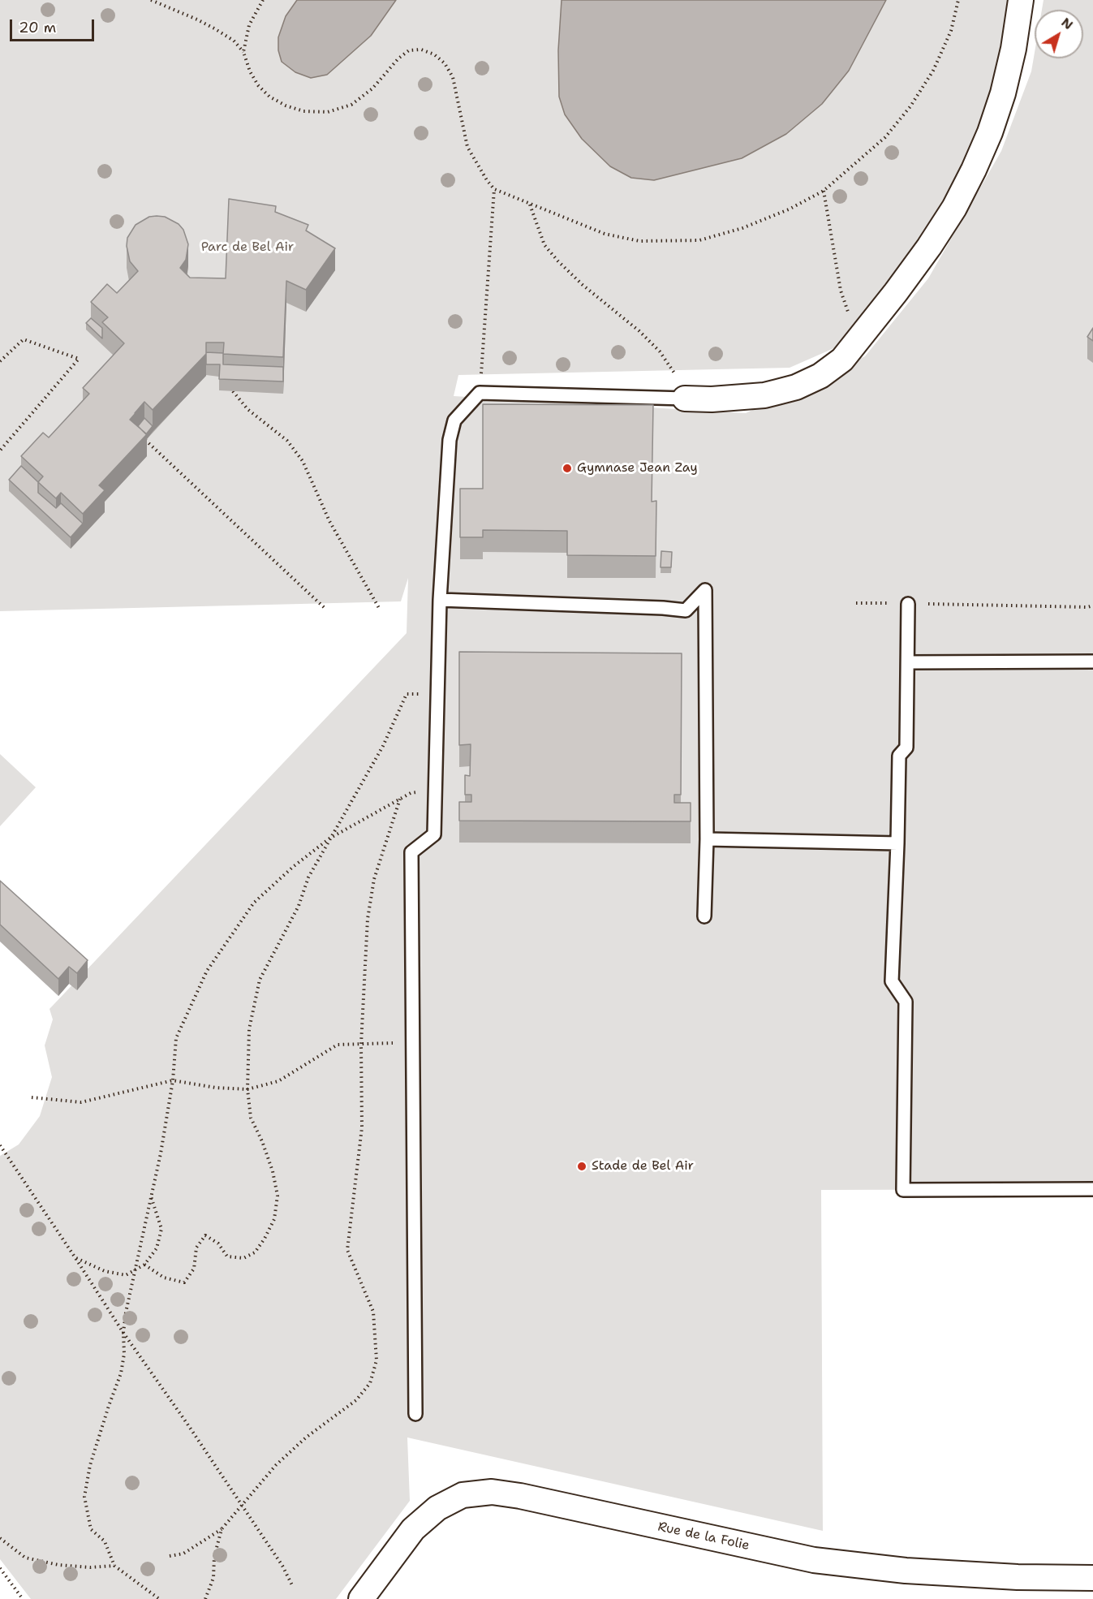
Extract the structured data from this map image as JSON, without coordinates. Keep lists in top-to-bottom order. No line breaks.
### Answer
{"streets":{"street":["Rue de la Folie"]},"parks":["Parc de Bel Air"],"places":["Gymnase Jean Zay","Stade de Bel Air"],"scale_bar":"20 m","north":"top right"}
